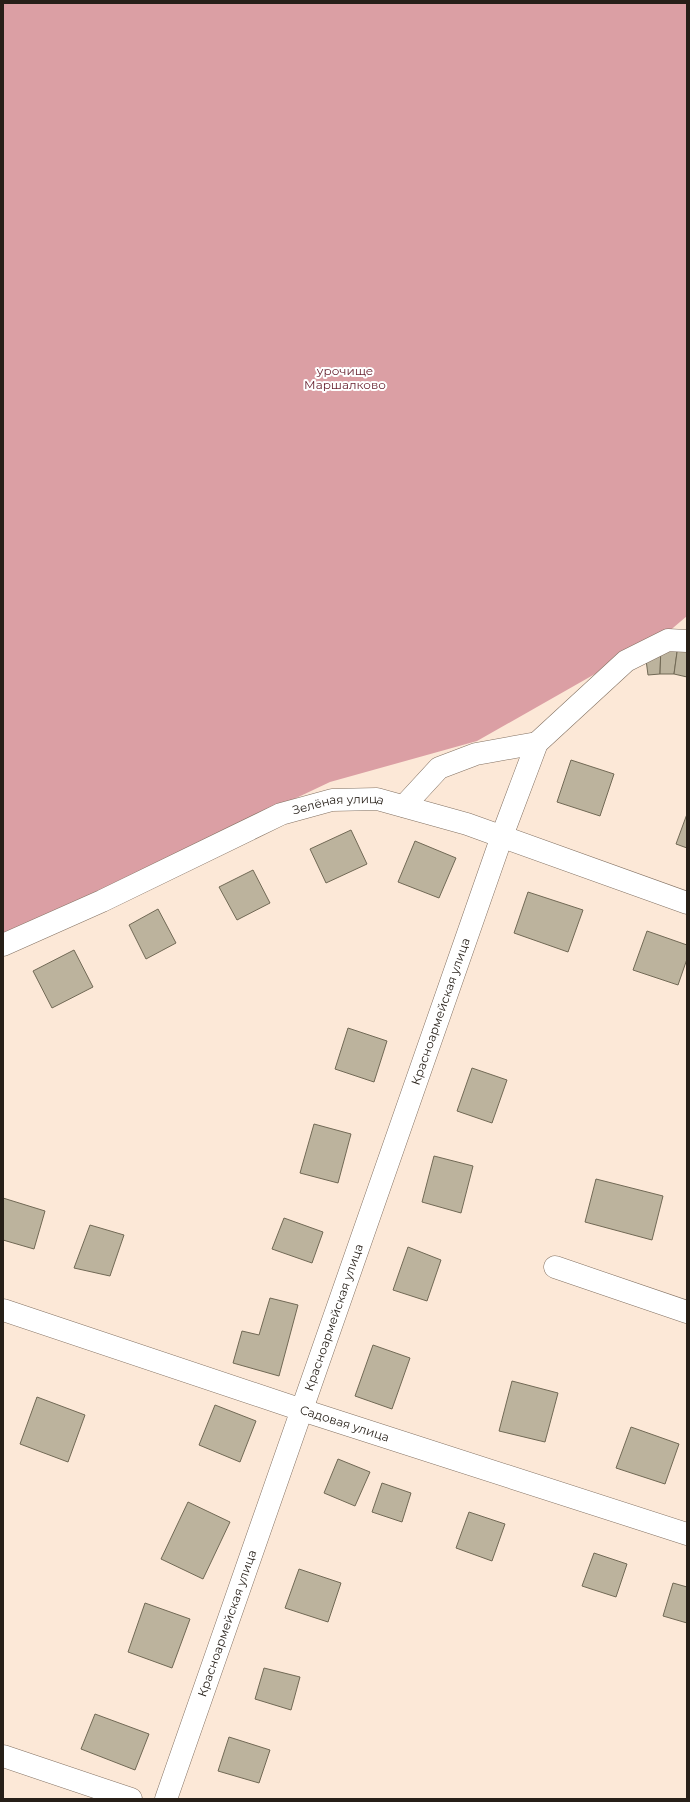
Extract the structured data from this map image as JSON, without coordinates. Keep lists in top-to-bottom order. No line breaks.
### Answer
{"streets":{"street":["Зелёная улица","Красноармейская улица","Садовая улица"]},"crossings":[["Зелёная улица","Красноармейская улица"],["Красноармейская улица","Садовая улица"]],"parks":["урочище Маршалково"]}
